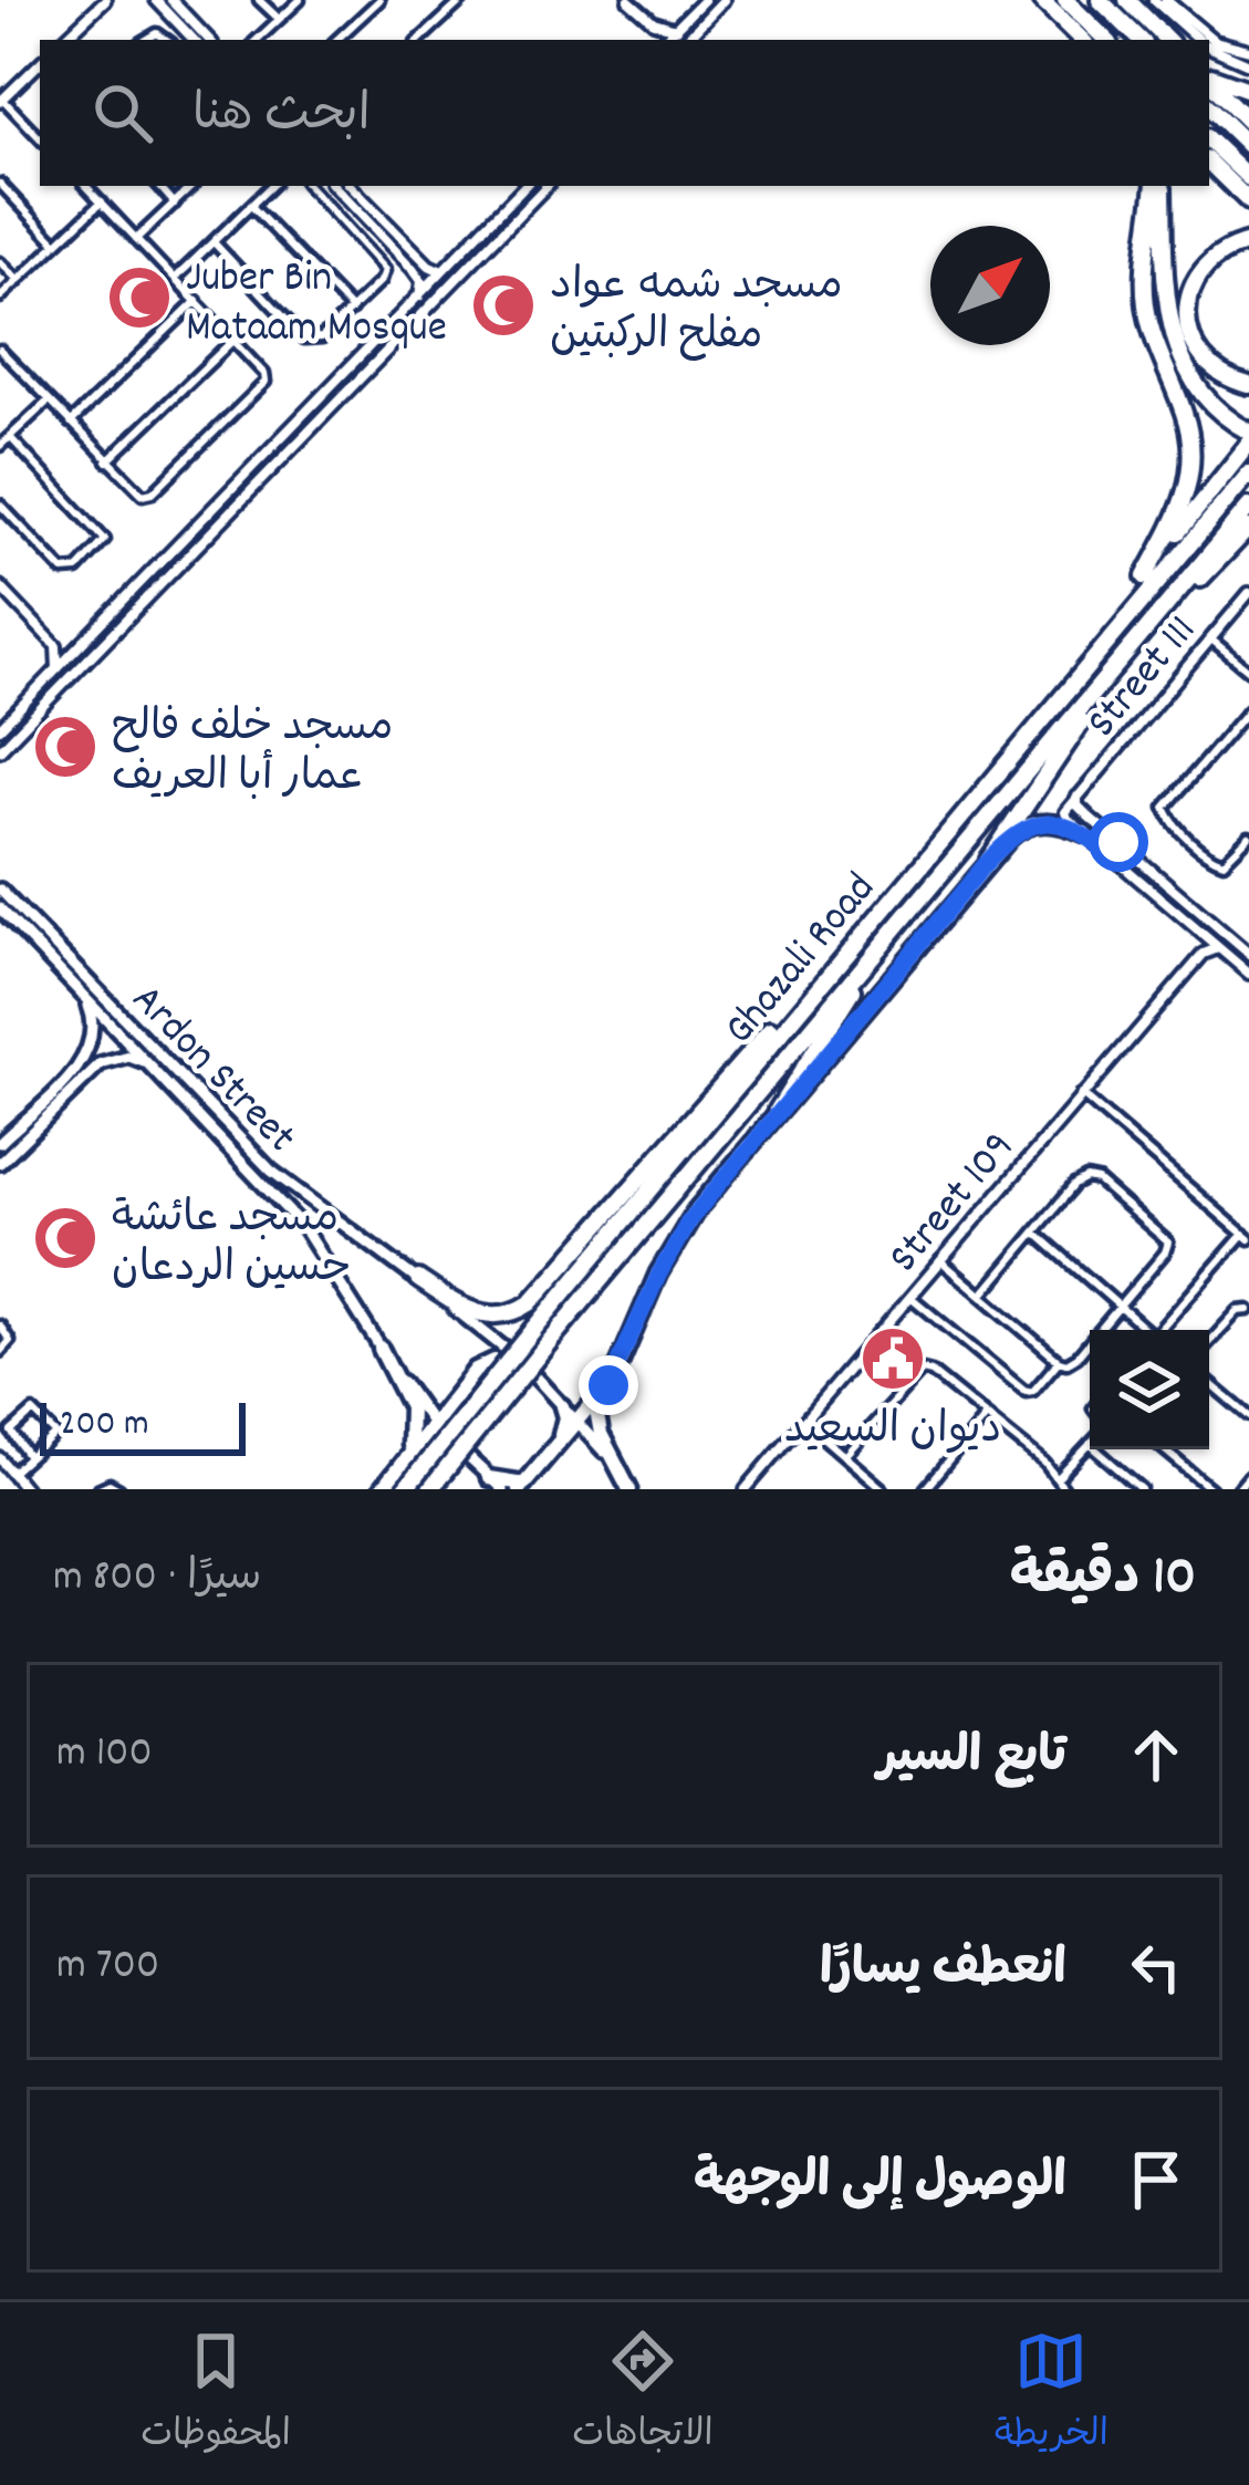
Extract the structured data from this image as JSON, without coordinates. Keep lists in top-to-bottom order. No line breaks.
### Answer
{"streets":{"highway":["Ghazali Road"],"main road":["Ardon Street"],"street":["Street 111","Street 109"]},"places":{"mosque":["Juber Bin Mataam Mosque","مسجد شمه عواد مفلح الركبتين","مسجد خلف فالح عمار أبا العريف","مسجد عائشة حسين الردعان"],"public building":["ديوان السعيد"]},"scale_bar":"200 m","north":"top right","page":{"search":"ابحث هنا","scale":"200 m","heading":["10 دقيقة","سيرًا · 800 m"],"list":[["تابع السير","100 m"],["انعطف يسارًا","700 m"],"الوصول إلى الوجهة"],"nav":["الخريطة","الاتجاهات","المحفوظات"]}}
